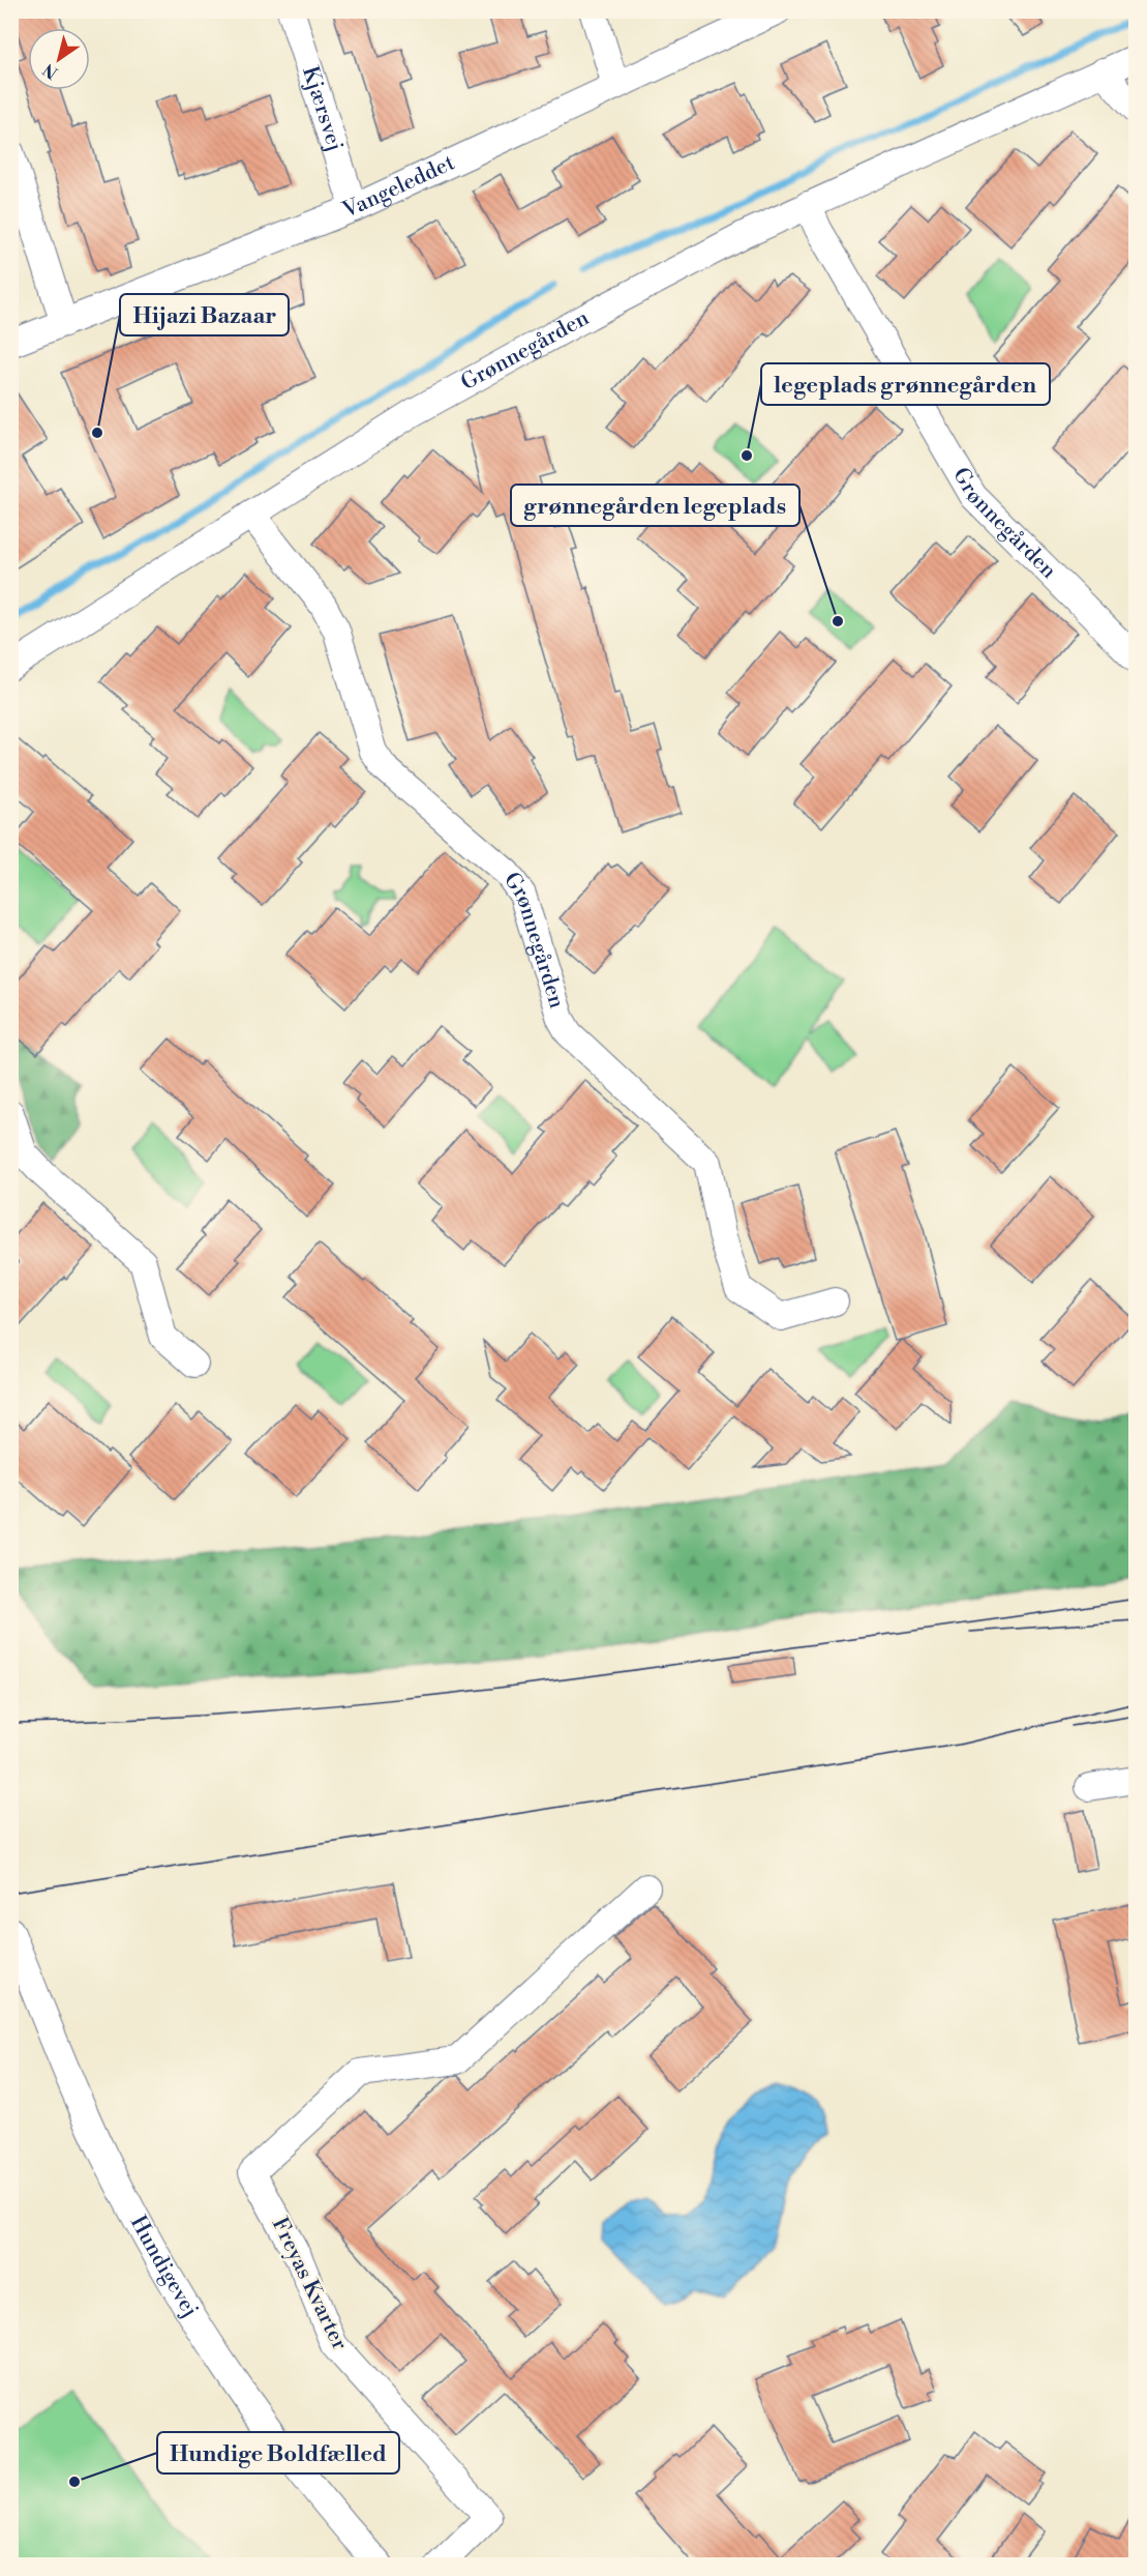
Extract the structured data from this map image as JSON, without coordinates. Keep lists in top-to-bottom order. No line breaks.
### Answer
{"streets":{"street":["Kjærsvej","Vangeleddet","Grønnegården","Hundigevej","Freyas Kvarter"]},"crossings":[["Kjærsvej","Vangeleddet"]],"places":["Hijazi Bazaar","legeplads grønnegården","grønnegården legeplads","Hundige Boldfælled"],"north":"bottom left"}
